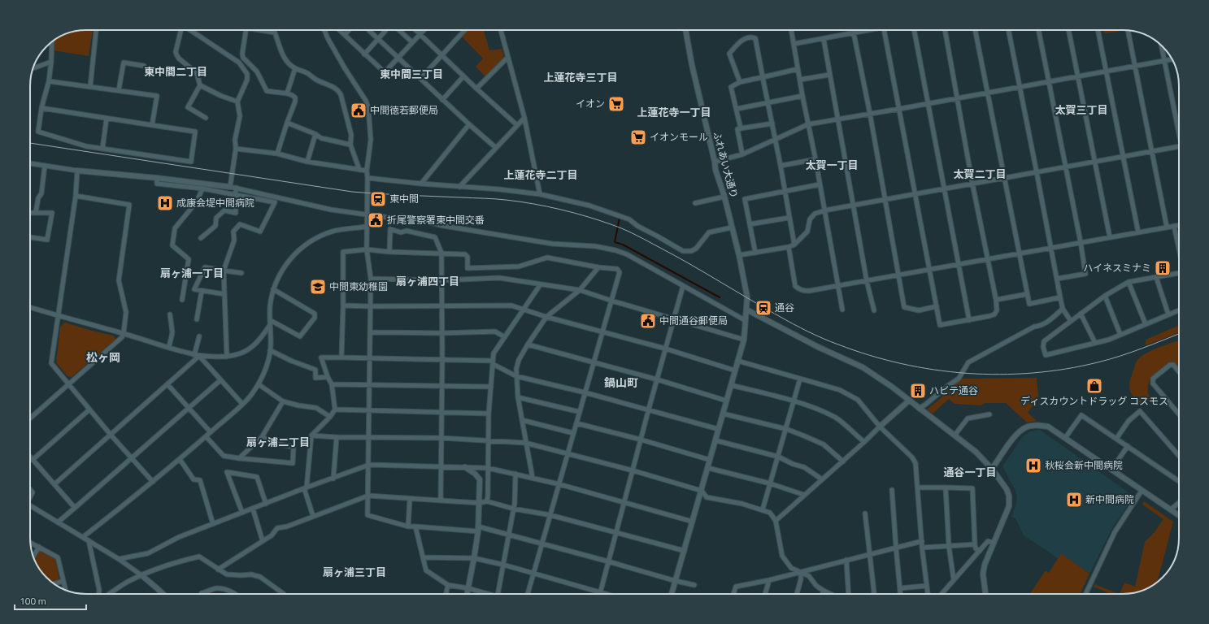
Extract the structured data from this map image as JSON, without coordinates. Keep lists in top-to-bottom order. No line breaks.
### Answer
{"streets":{"street":["ふれあい大通り"]},"districts":["東中間二丁目","東中間三丁目","上蓮花寺三丁目","太賀三丁目","上蓮花寺一丁目","太賀一丁目","太賀二丁目","上蓮花寺二丁目","扇ヶ浦一丁目","扇ヶ浦四丁目","松ヶ岡","鍋山町","扇ヶ浦二丁目","通谷一丁目","扇ヶ浦三丁目"],"places":{"supermarket":["イオン","イオンモール"],"public building":["中間徳若郵便局","折尾警察署東中間交番","中間通谷郵便局"],"station":["東中間","通谷"],"hospital":["成康会堤中間病院","秋桜会新中間病院","新中間病院"],"building":["ハイネスミナミ","ハビテ通谷"],"school or university":["中間東幼稚園"],"shop":["ディスカウントドラッグ コスモス"]},"scale_bar":"100 m"}
